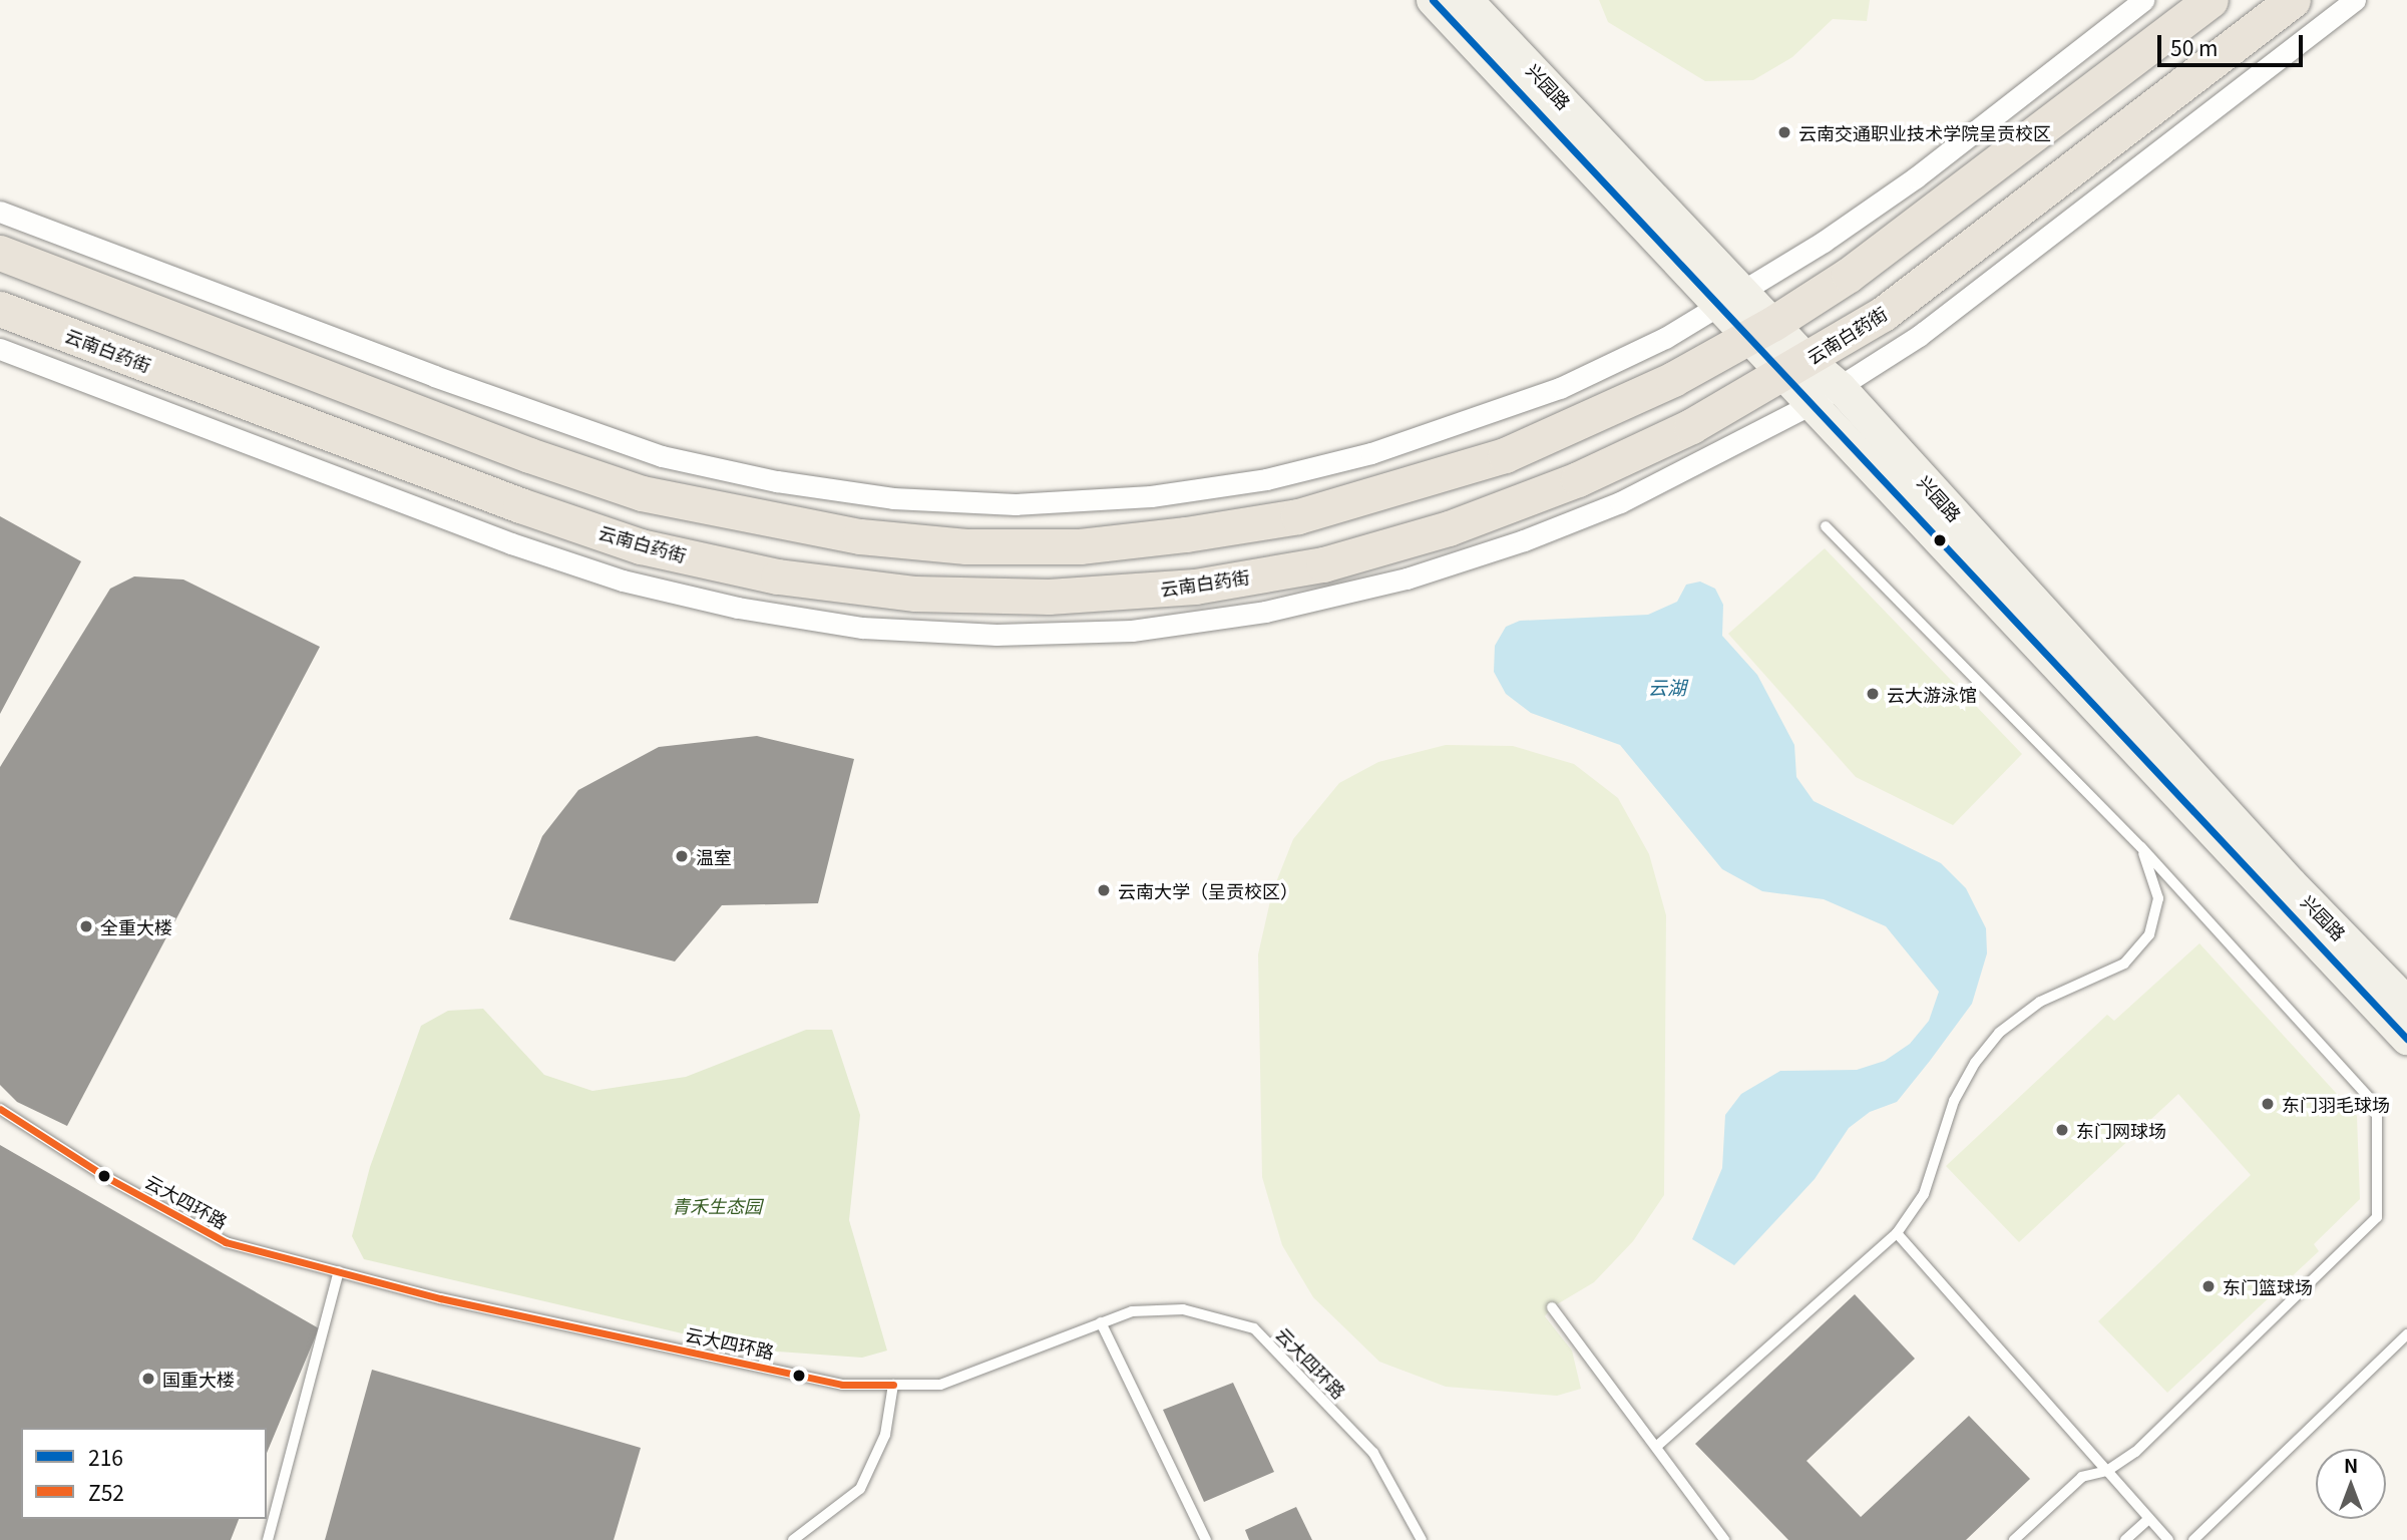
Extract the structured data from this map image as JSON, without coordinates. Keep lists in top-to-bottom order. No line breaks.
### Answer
{"streets":{"main road":["兴园路","云南白药街"],"lane":["云大四环路"]},"crossings":[["兴园路","云南白药街"]],"water":["云湖"],"parks":["青禾生态园"],"places":["云南交通职业技术学院呈贡校区","云大游泳馆","温室","云南大学（呈贡校区）","全重大楼","东门羽毛球场","东门网球场","东门篮球场","国重大楼"],"lines":["transit line 216","transit line Z52"],"legend":["216","Z52"],"scale_bar":"50 m","north":"top"}
